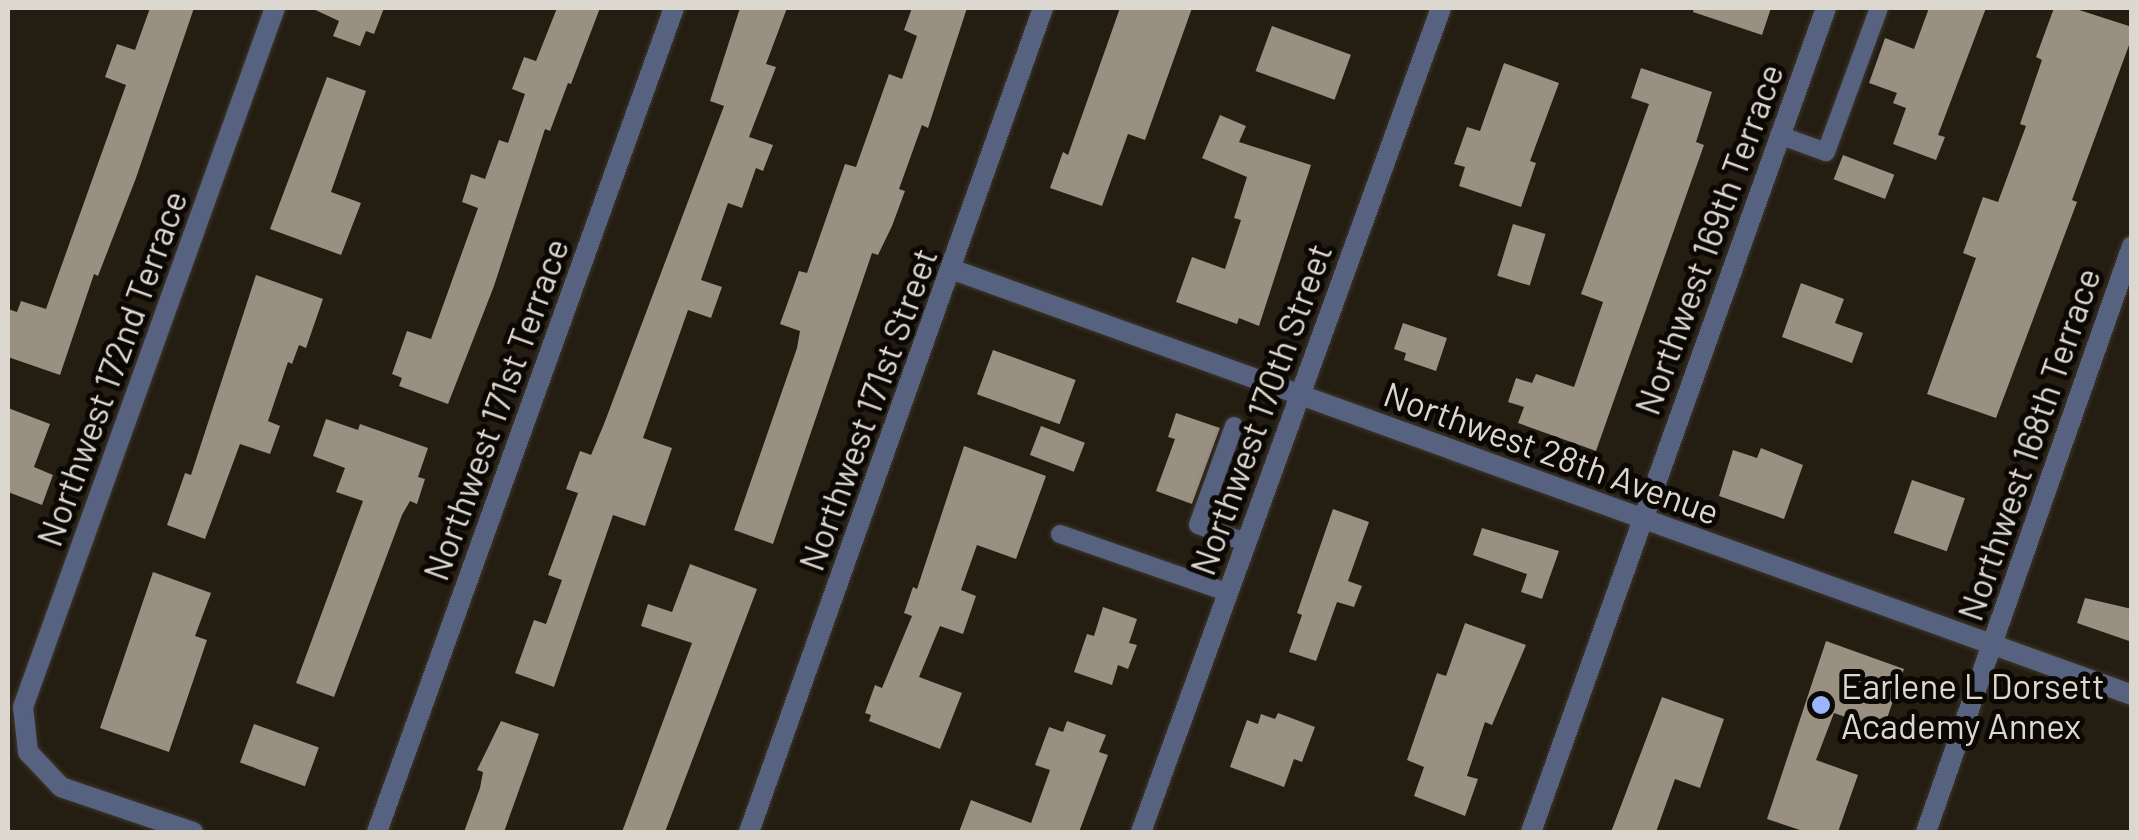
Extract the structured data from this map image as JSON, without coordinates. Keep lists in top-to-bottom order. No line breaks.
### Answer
{"streets":{"street":["Northwest 169th Terrace","Northwest 172nd Terrace","Northwest 171st Terrace","Northwest 171st Street","Northwest 170th Street","Northwest 168th Terrace","Northwest 28th Avenue"]},"crossings":[["Northwest 169th Terrace","Northwest 28th Avenue"],["Northwest 171st Street","Northwest 28th Avenue"],["Northwest 170th Street","Northwest 28th Avenue"],["Northwest 168th Terrace","Northwest 28th Avenue"]],"places":["Earlene L Dorsett Academy Annex"]}
